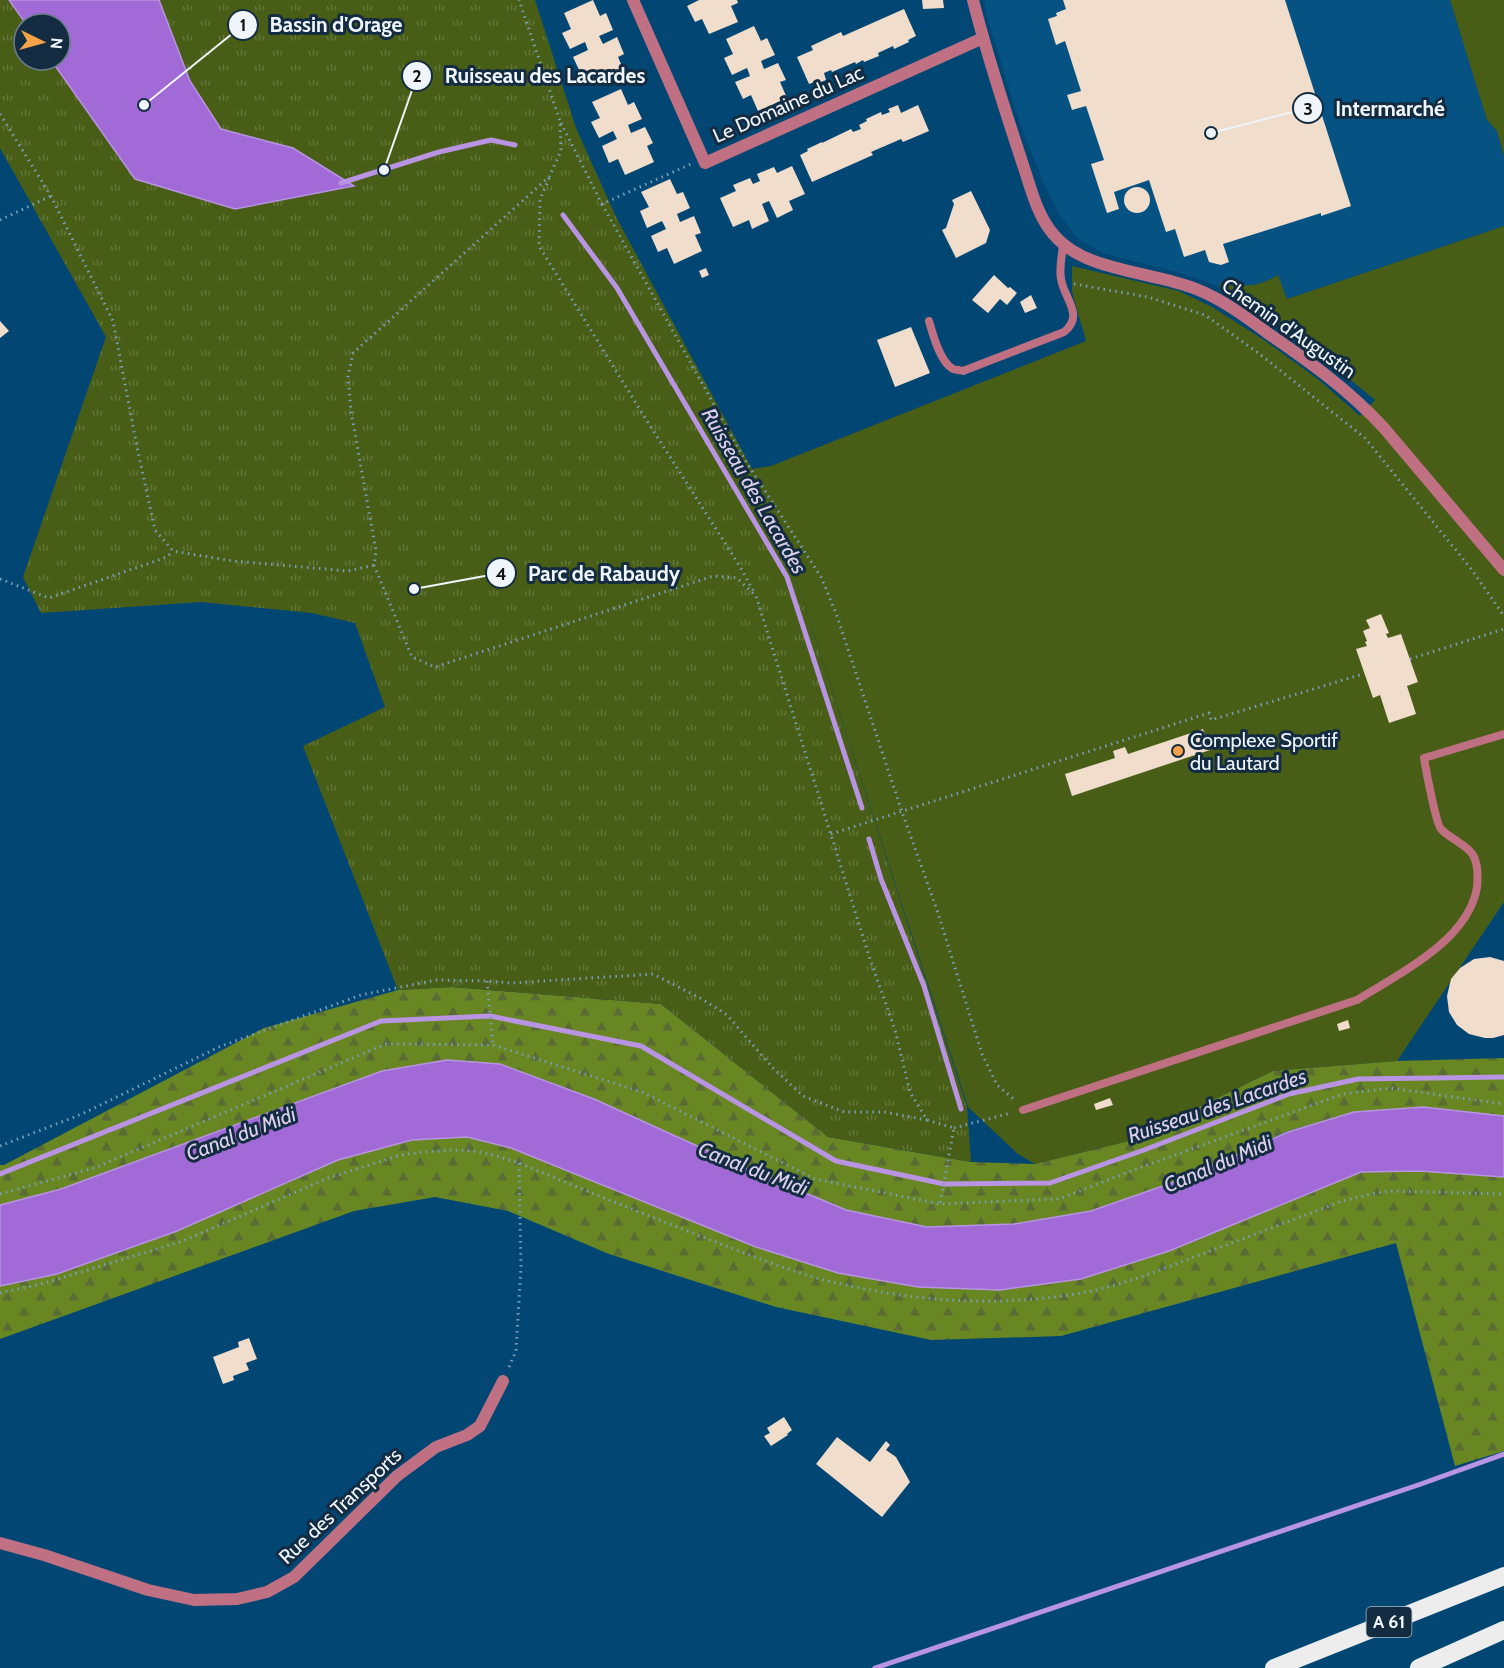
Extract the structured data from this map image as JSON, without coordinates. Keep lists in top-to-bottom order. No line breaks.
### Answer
{"streets":{"highway":["A 61"],"street":["Le Domaine du Lac","Chemin d'Augustin","Rue des Transports"]},"crossings":[["Le Domaine du Lac","Chemin d'Augustin"]],"water":["Ruisseau des Lacardes","Canal du Midi"],"places":["Bassin d'Orage","Intermarché","Ruisseau des Lacardes","Parc de Rabaudy","Complexe Sportif du Lautard"],"north":"right"}
